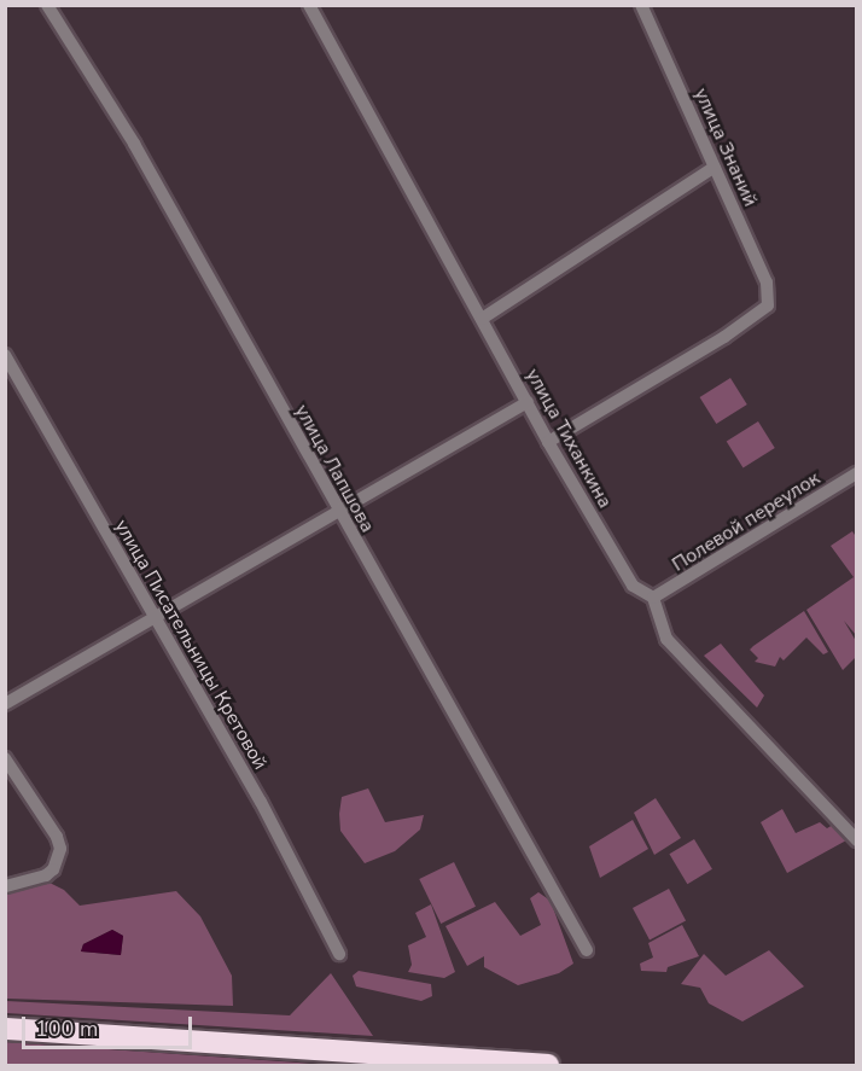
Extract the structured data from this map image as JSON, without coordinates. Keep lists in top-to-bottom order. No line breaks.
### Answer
{"streets":{"street":["улица Знаний","улица Тиханкина","улица Лапшова","Полевой переулок","улица Писательницы Кретовой"]},"crossings":[["улица Знаний","улица Тиханкина"],["улица Тиханкина","Полевой переулок"]],"scale_bar":"100 m"}
